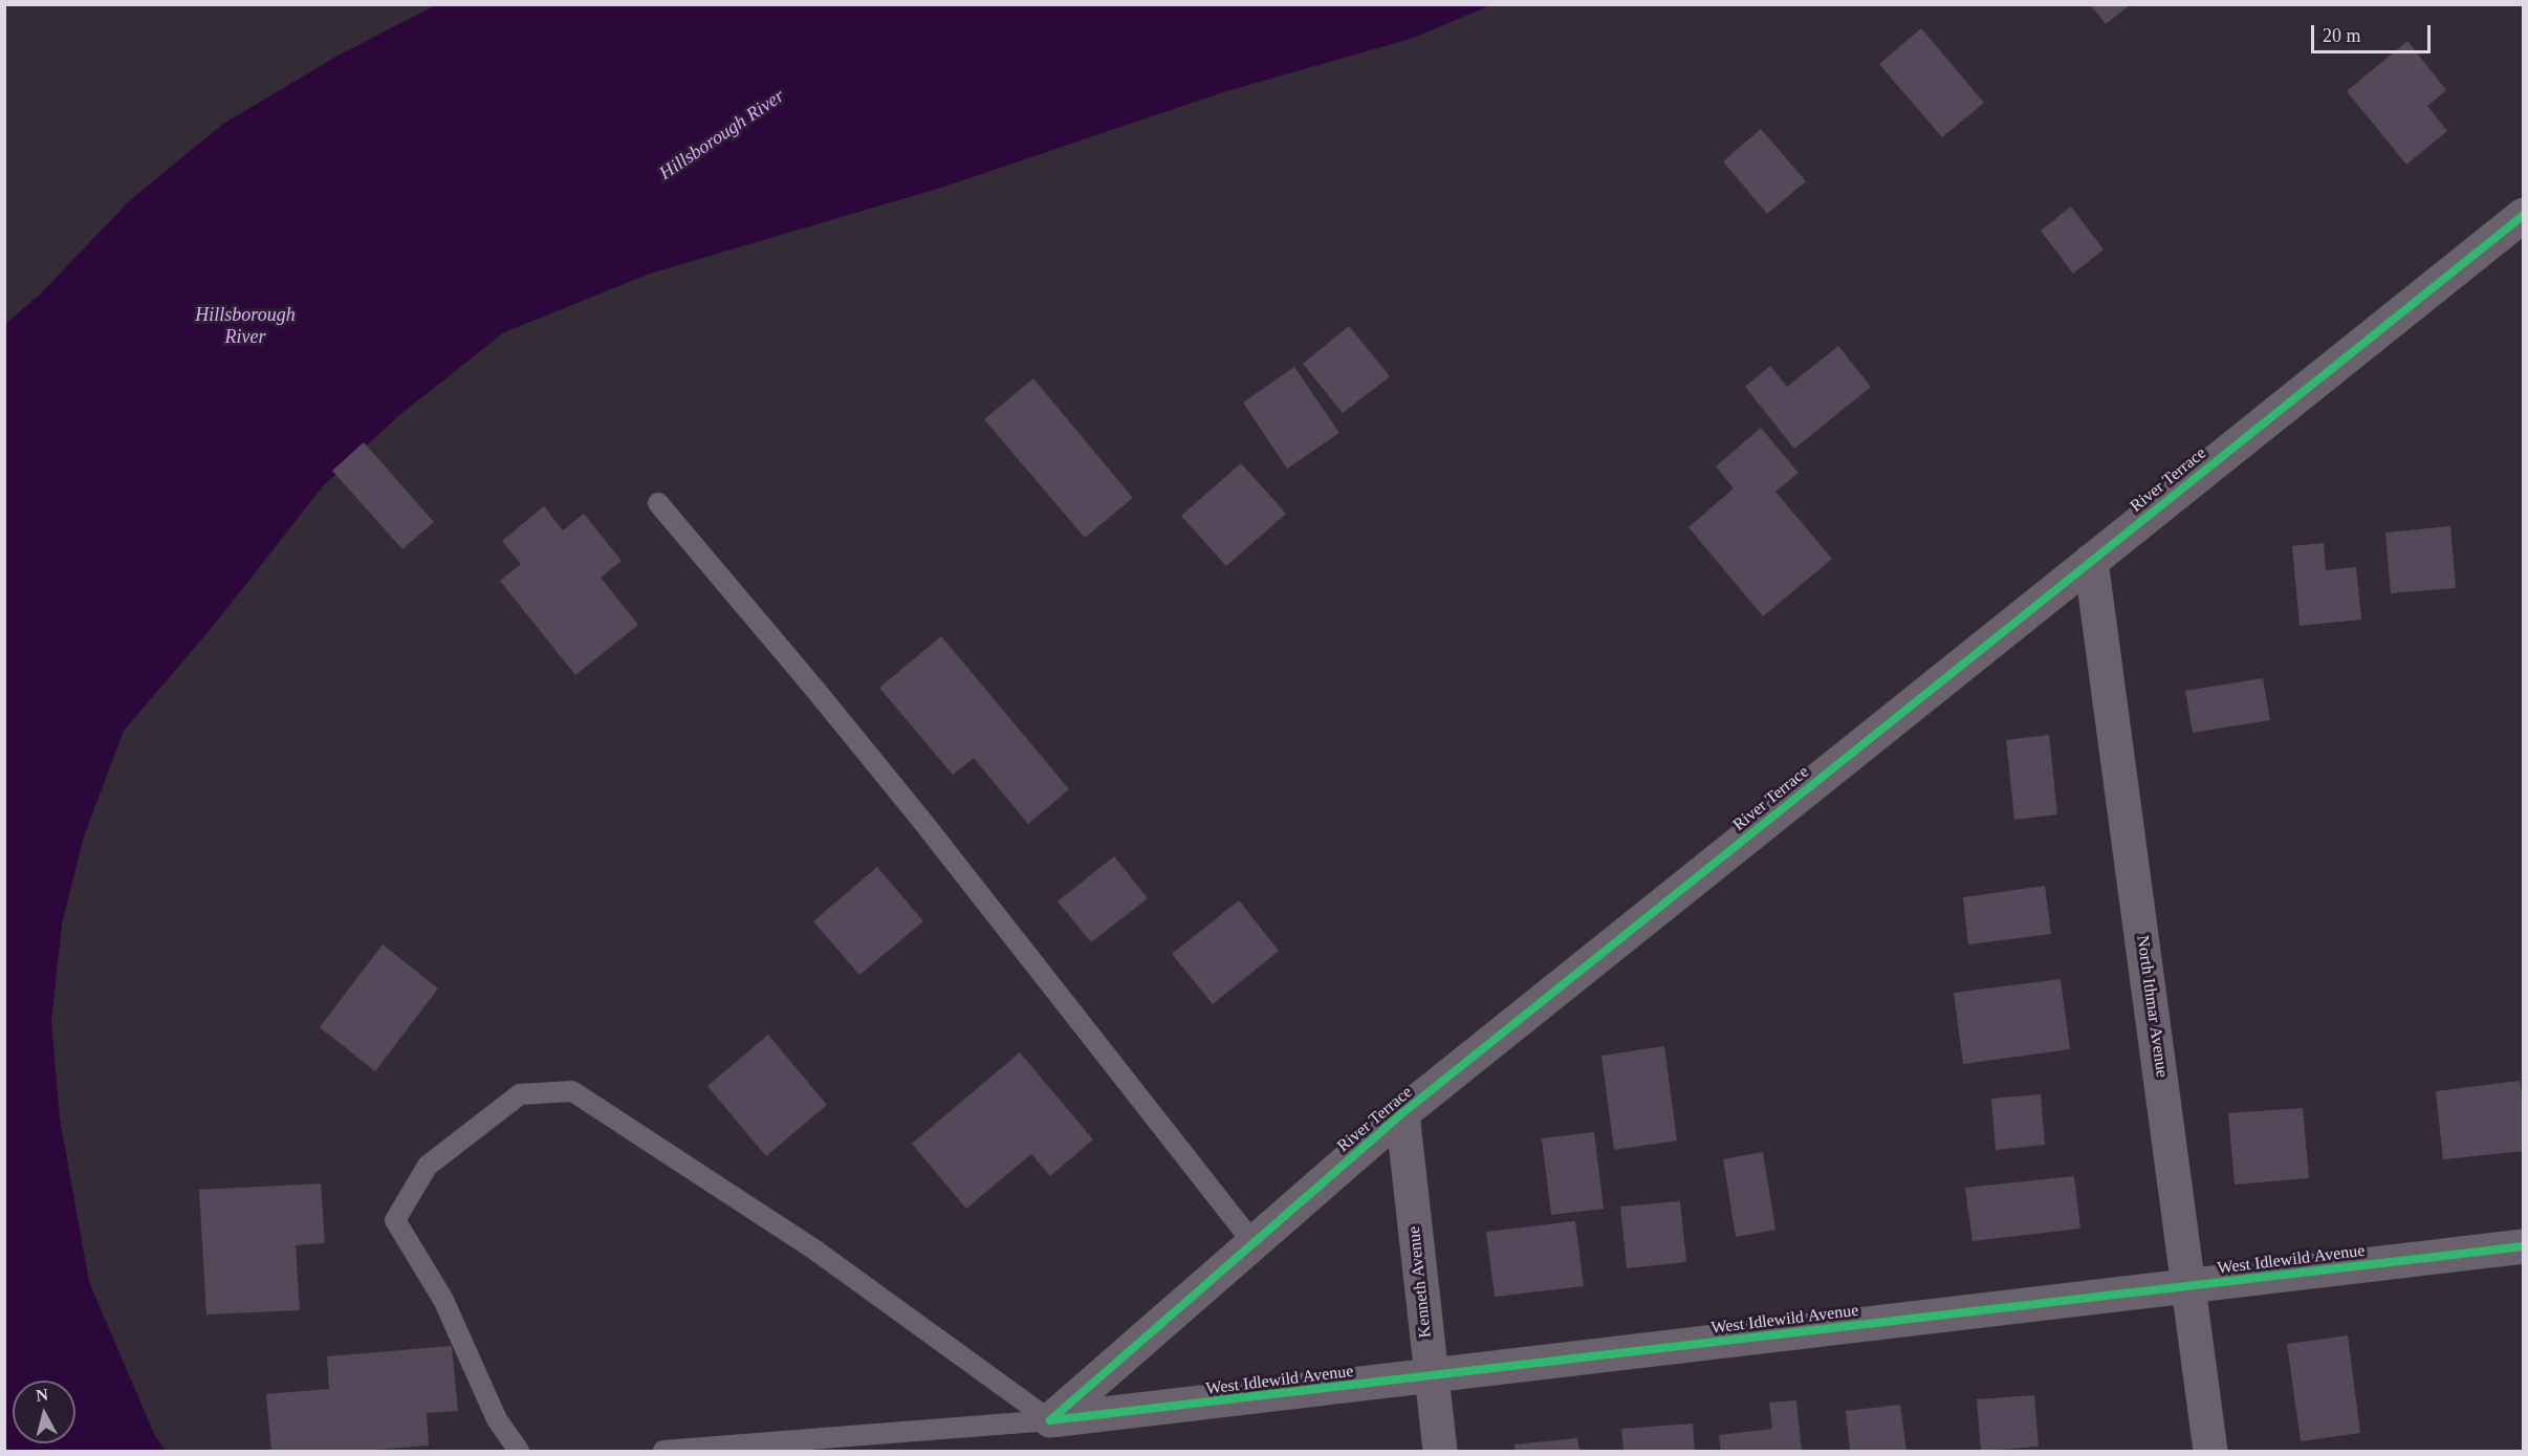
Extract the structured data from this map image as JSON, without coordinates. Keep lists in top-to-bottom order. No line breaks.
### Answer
{"streets":{"street":["River Terrace","North Ithmar Avenue","West Idlewild Avenue","Kenneth Avenue"]},"crossings":[["River Terrace","North Ithmar Avenue"],["River Terrace","West Idlewild Avenue"],["River Terrace","Kenneth Avenue"],["North Ithmar Avenue","West Idlewild Avenue"],["West Idlewild Avenue","Kenneth Avenue"]],"water":["Hillsborough River"],"scale_bar":"20 m","north":"top"}
